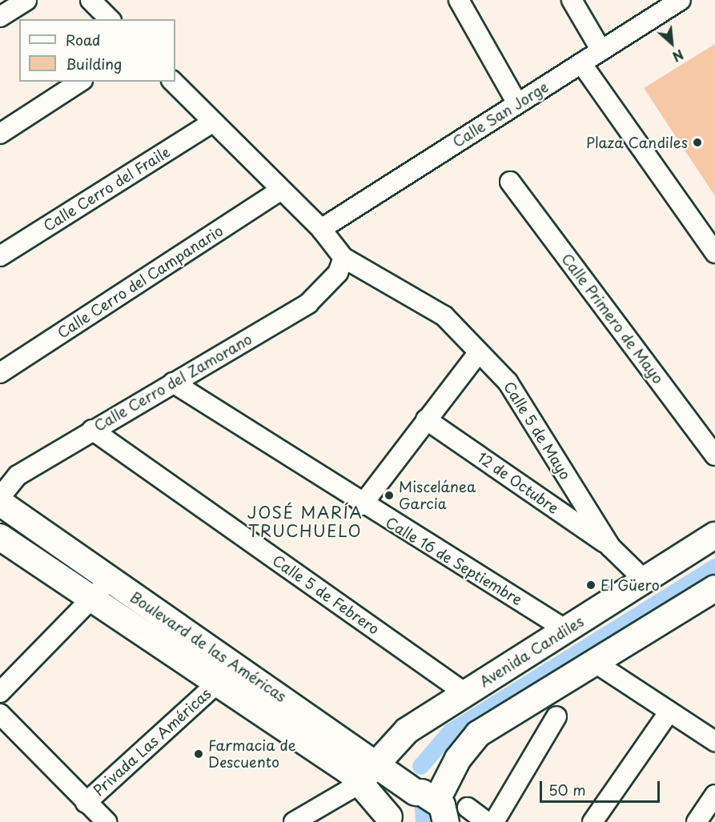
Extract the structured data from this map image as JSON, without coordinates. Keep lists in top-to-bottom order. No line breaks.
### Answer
{"streets":{"main road":["Boulevard de las Américas","Avenida Candiles"],"street":["Calle San Jorge","Calle Cerro del Fraile","Calle Cerro del Campanario","Calle Primero de Mayo","Calle Cerro del Zamorano","Calle 5 de Mayo","12 de Octubre","Calle 16 de Septiembre","Calle 5 de Febrero","Privada Las Américas"]},"crossings":[["Calle San Jorge","Calle 5 de Mayo"],["Calle Cerro del Fraile","Calle 5 de Mayo"],["Calle Cerro del Campanario","Calle 5 de Mayo"],["Calle Cerro del Zamorano","Calle 5 de Mayo"],["Calle Cerro del Zamorano","Calle 16 de Septiembre"],["Calle Cerro del Zamorano","Calle 5 de Febrero"],["Calle Cerro del Zamorano","Boulevard de las Américas"],["Calle 5 de Mayo","12 de Octubre"],["Calle 5 de Mayo","Avenida Candiles"],["Calle 16 de Septiembre","Avenida Candiles"],["Calle 5 de Febrero","Avenida Candiles"],["Boulevard de las Américas","Avenida Candiles"],["Boulevard de las Américas","Privada Las Américas"]],"districts":["JOSÉ MARÍA TRUCHUELO"],"places":["Plaza Candiles","Miscelánea Garcia","El Güero","Farmacia de Descuento"],"legend":["Road","Building"],"scale_bar":"50 m","north":"bottom right"}
